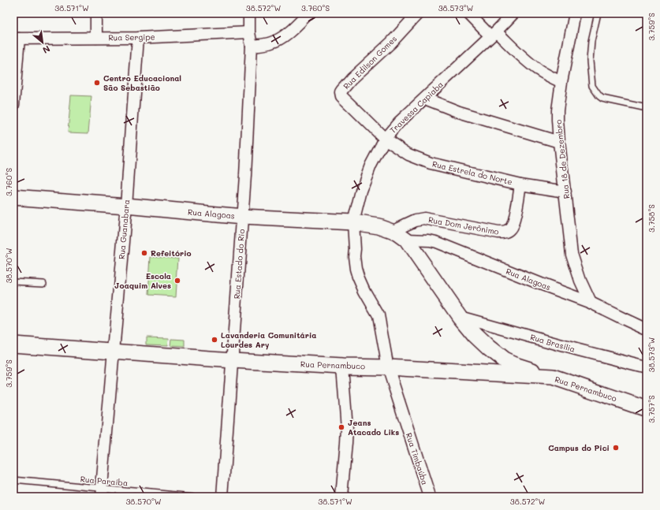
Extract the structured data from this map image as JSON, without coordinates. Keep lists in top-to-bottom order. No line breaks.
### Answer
{"streets":{"street":["Rua Sergipe","Rua Edilson Gomes","Travessa Capiaba","Rua 18 de Dezembro","Rua Estrela do Norte","Rua Alagoas","Rua Dom Jerônimo","Rua Guanabara","Rua Estado do Rio","Rua Brasília","Rua Pernambuco","Rua Timbaúba"],"lane":["Rua Paraíba"]},"crossings":[["Rua Sergipe","Rua Guanabara"],["Rua Sergipe","Rua Estado do Rio"],["Rua Edilson Gomes","Travessa Capiaba"],["Rua Edilson Gomes","Rua Estrela do Norte"],["Travessa Capiaba","Rua Estrela do Norte"],["Travessa Capiaba","Rua Alagoas"],["Travessa Capiaba","Rua Pernambuco"],["Travessa Capiaba","Rua Timbaúba"],["Rua 18 de Dezembro","Rua Estrela do Norte"],["Rua 18 de Dezembro","Rua Alagoas"],["Rua Estrela do Norte","Rua Dom Jerônimo"],["Rua Alagoas","Rua Dom Jerônimo"],["Rua Alagoas","Rua Guanabara"],["Rua Alagoas","Rua Estado do Rio"],["Rua Alagoas","Rua Brasília"],["Rua Alagoas","Rua Pernambuco"],["Rua Guanabara","Rua Pernambuco"],["Rua Guanabara","Rua Paraíba"],["Rua Estado do Rio","Rua Pernambuco"],["Rua Pernambuco","Rua Timbaúba"]],"places":["Centro Educacional São Sebastião","Refeitório","Escola Joaquim Alves","Lavanderia Comunitária Lourdes Ary","Jeans Atacado Liks","Campus do Pici"],"north":"bottom right","coordinates":["38.571°W","38.572°W","3.760°S","38.573°W","3.759°S","3.758°S","38.570°W","3.757°S"]}
